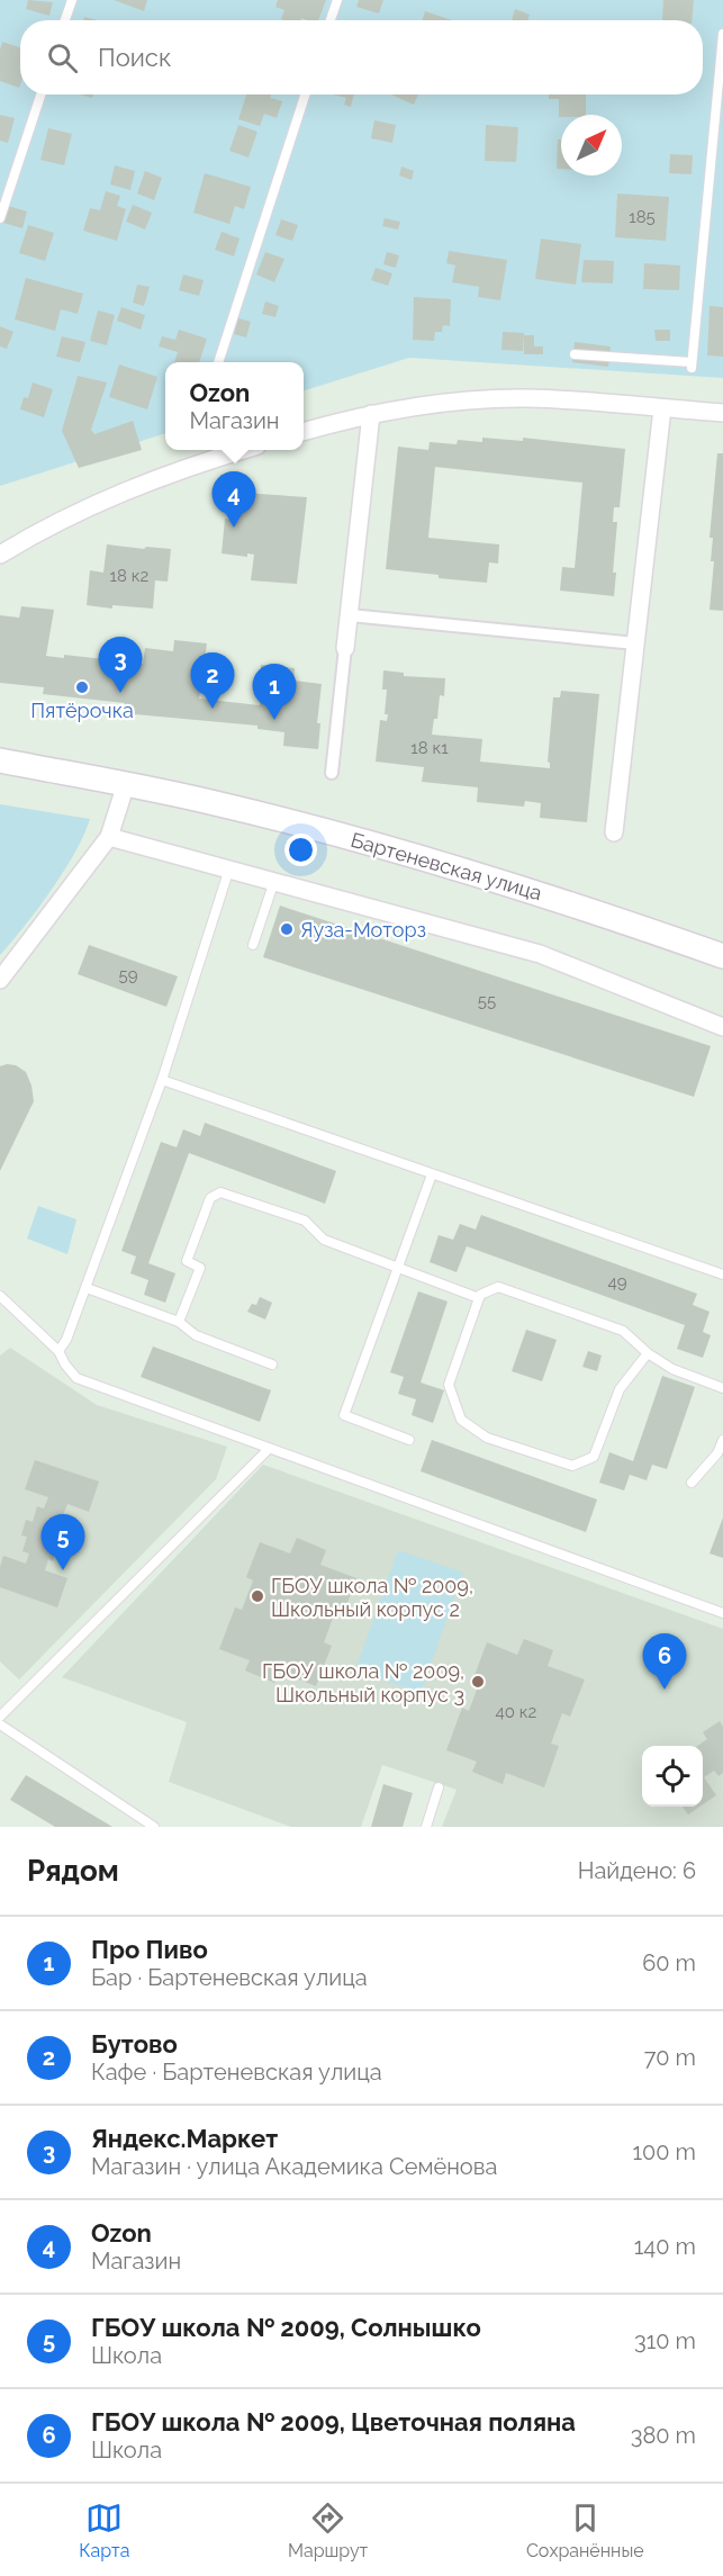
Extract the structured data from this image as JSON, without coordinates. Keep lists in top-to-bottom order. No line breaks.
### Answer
{"streets":{"main road":["Бартеневская улица"]},"places":["Пятёрочка","Яуза-Моторз","ГБОУ школа № 2009, Школьный корпус 2","ГБОУ школа № 2009, Школьный корпус 3"],"house_numbers":["185","18 к2","18 к1","59","55","49","40 к2"],"north":"top right","page":{"search":"Поиск","popup":["Ozon","Магазин"],"pins":["4","3","2","1","5","6"],"heading":["Рядом","Найдено: 6"],"list":[{"mark":"1","name":"Про Пиво","note":"Бар · Бартеневская улица","value":"60 m"},{"mark":"2","name":"Бутово","note":"Кафе · Бартеневская улица","value":"70 m"},{"mark":"3","name":"Яндекс.Маркет","note":"Магазин · улица Академика Семёнова","value":"100 m"},{"mark":"4","name":"Ozon","note":"Магазин","value":"140 m"},{"mark":"5","name":"ГБОУ школа № 2009, Солнышко","note":"Школа","value":"310 m"},{"mark":"6","name":"ГБОУ школа № 2009, Цветочная поляна","note":"Школа","value":"380 m"}],"nav":["Карта","Маршрут","Сохранённые"]}}
